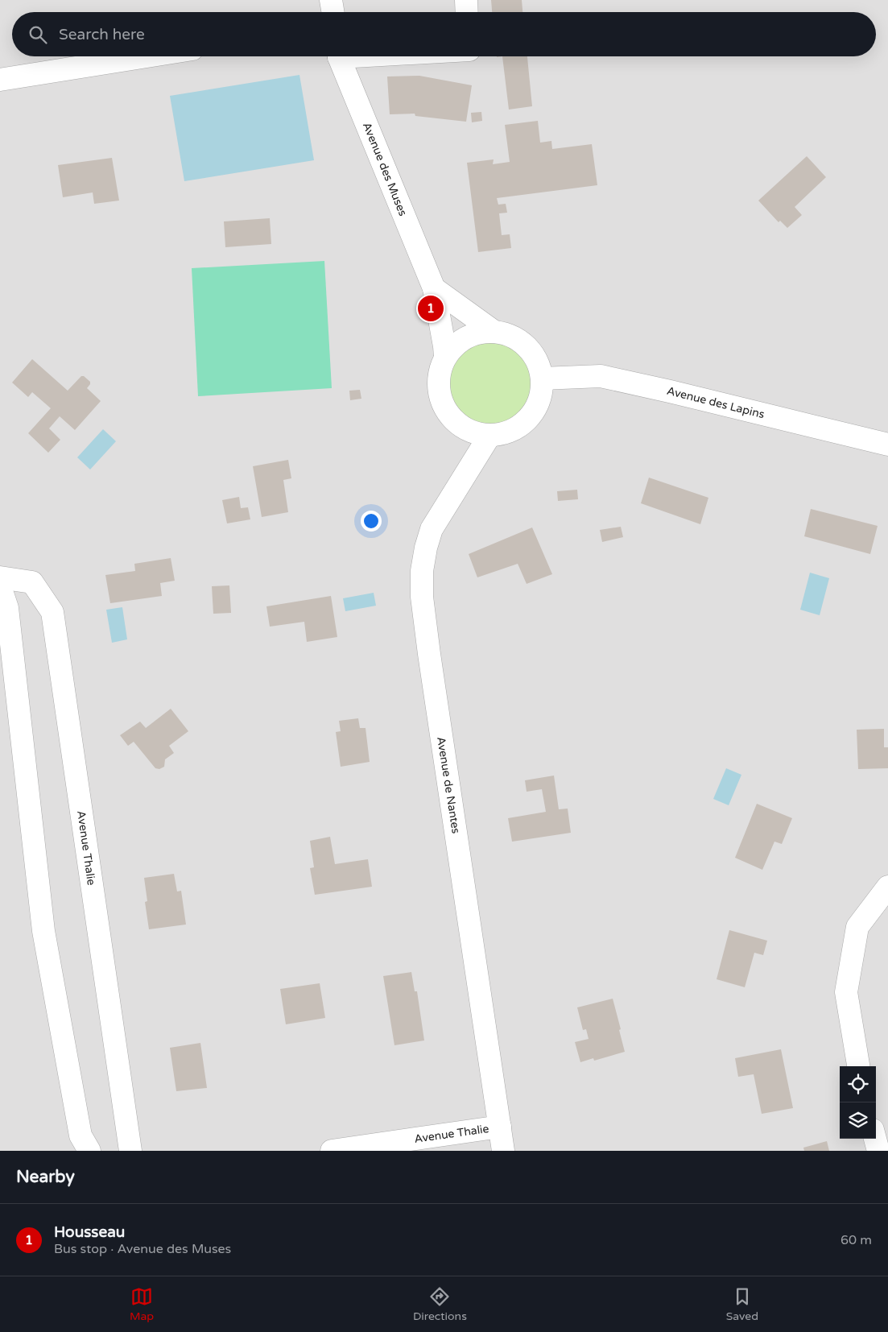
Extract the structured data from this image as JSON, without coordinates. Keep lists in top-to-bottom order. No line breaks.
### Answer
{"streets":{"street":["Avenue des Muses","Avenue des Lapins","Avenue de Nantes","Avenue Thalie"]},"crossings":[["Avenue des Muses","Avenue des Lapins"],["Avenue des Muses","Avenue de Nantes"],["Avenue des Lapins","Avenue de Nantes"],["Avenue de Nantes","Avenue Thalie"]],"page":{"search":"Search here","pins":"1","heading":"Nearby","list":[{"mark":"1","name":"Housseau","note":"Bus stop · Avenue des Muses","value":"60 m"}],"nav":["Map","Directions","Saved"]}}
